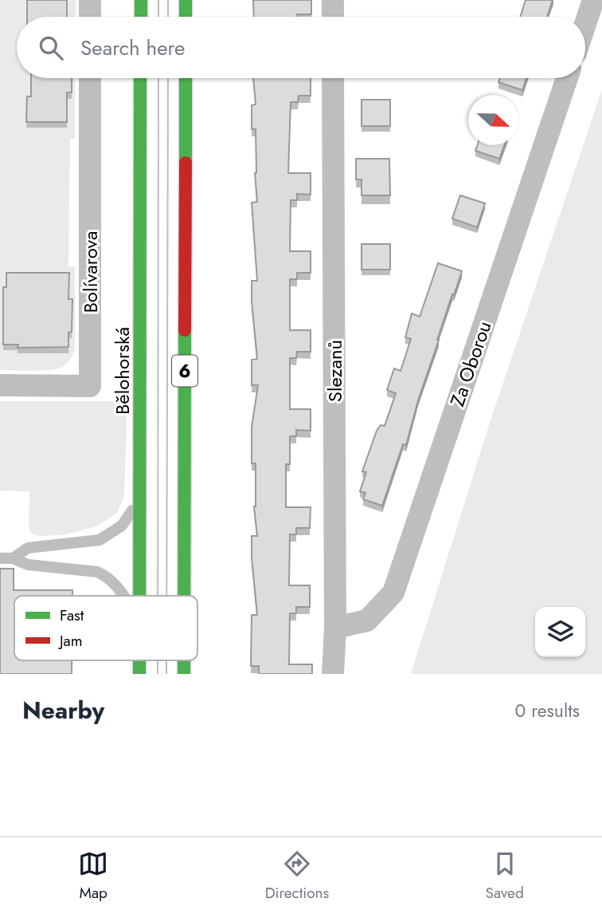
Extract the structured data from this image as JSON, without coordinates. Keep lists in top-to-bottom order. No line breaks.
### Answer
{"streets":{"main road":["Bělohorská","6"],"street":["Bolívarova","Za Oborou","Slezanů"]},"crossings":[["Za Oborou","Slezanů"]],"legend":["Fast","Jam"],"north":"right","page":{"search":"Search here","heading":["Nearby","0 results"],"nav":["Map","Directions","Saved"]}}
